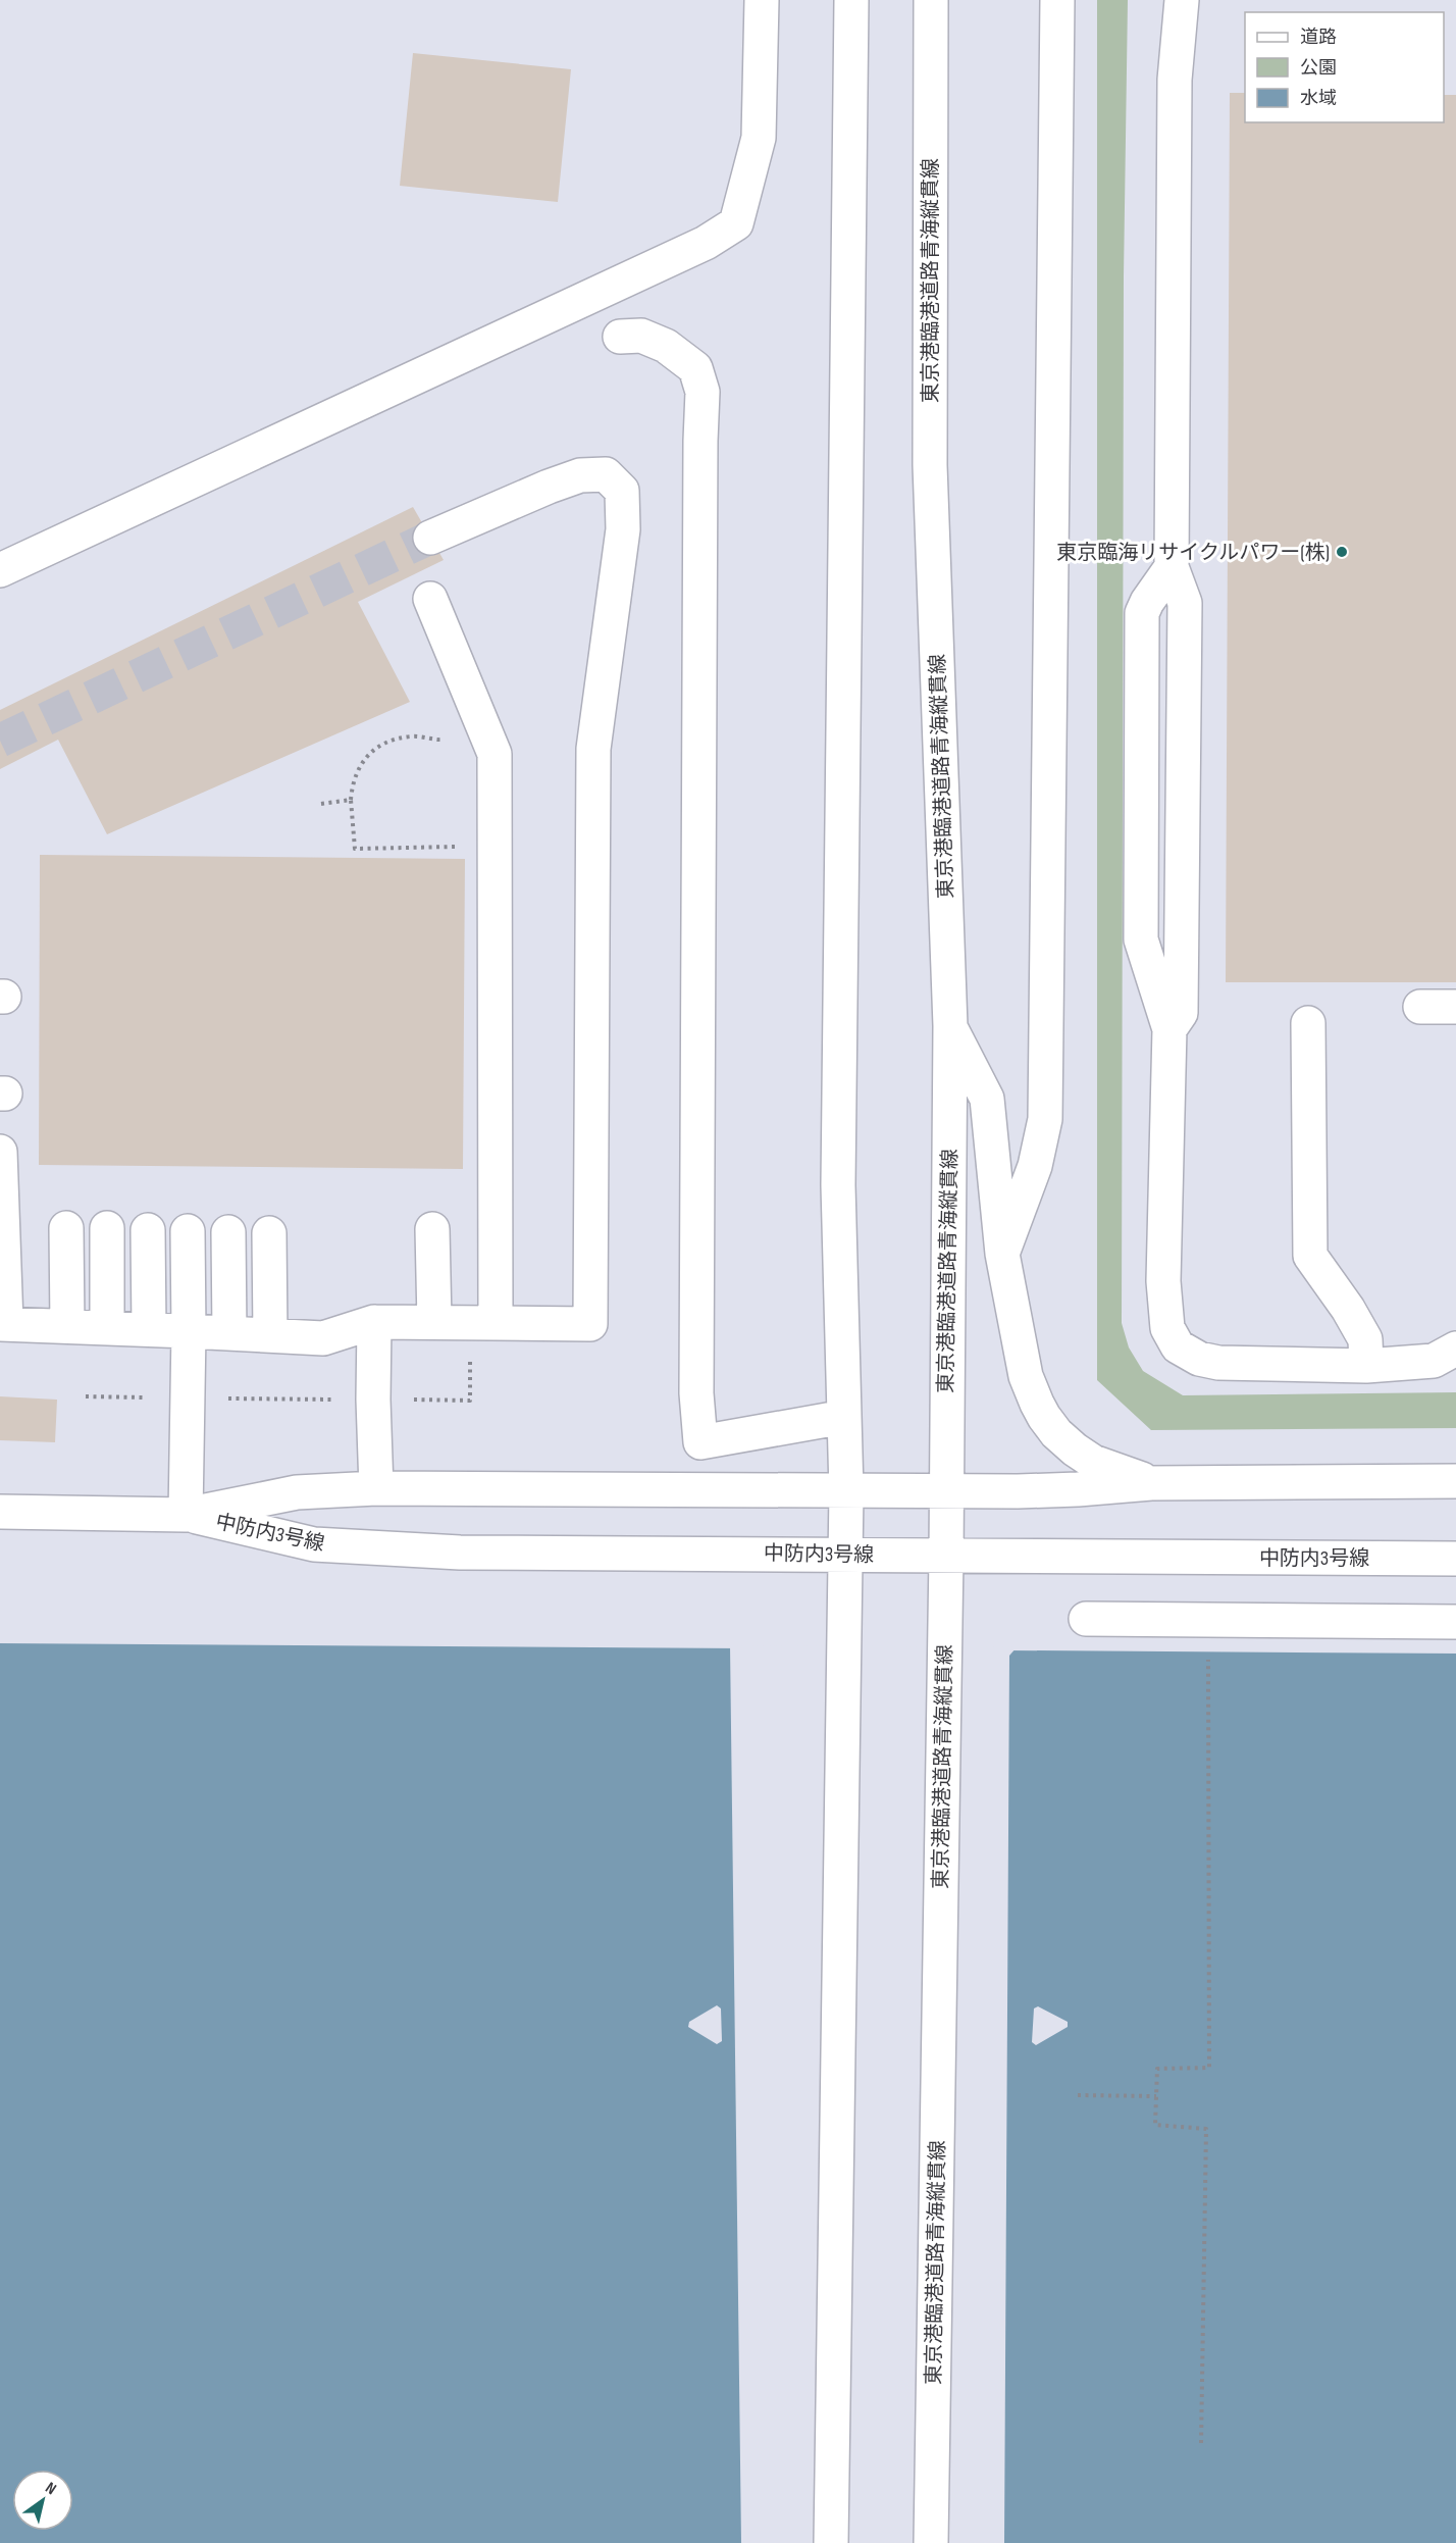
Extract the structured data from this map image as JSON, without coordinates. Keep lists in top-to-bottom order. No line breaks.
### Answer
{"streets":{"street":["東京港臨港道路青海縦貫線","中防内3号線"]},"crossings":[["東京港臨港道路青海縦貫線","中防内3号線"]],"places":["東京臨海リサイクルパワー(株)"],"legend":["道路","公園","水域"],"north":"top right"}
